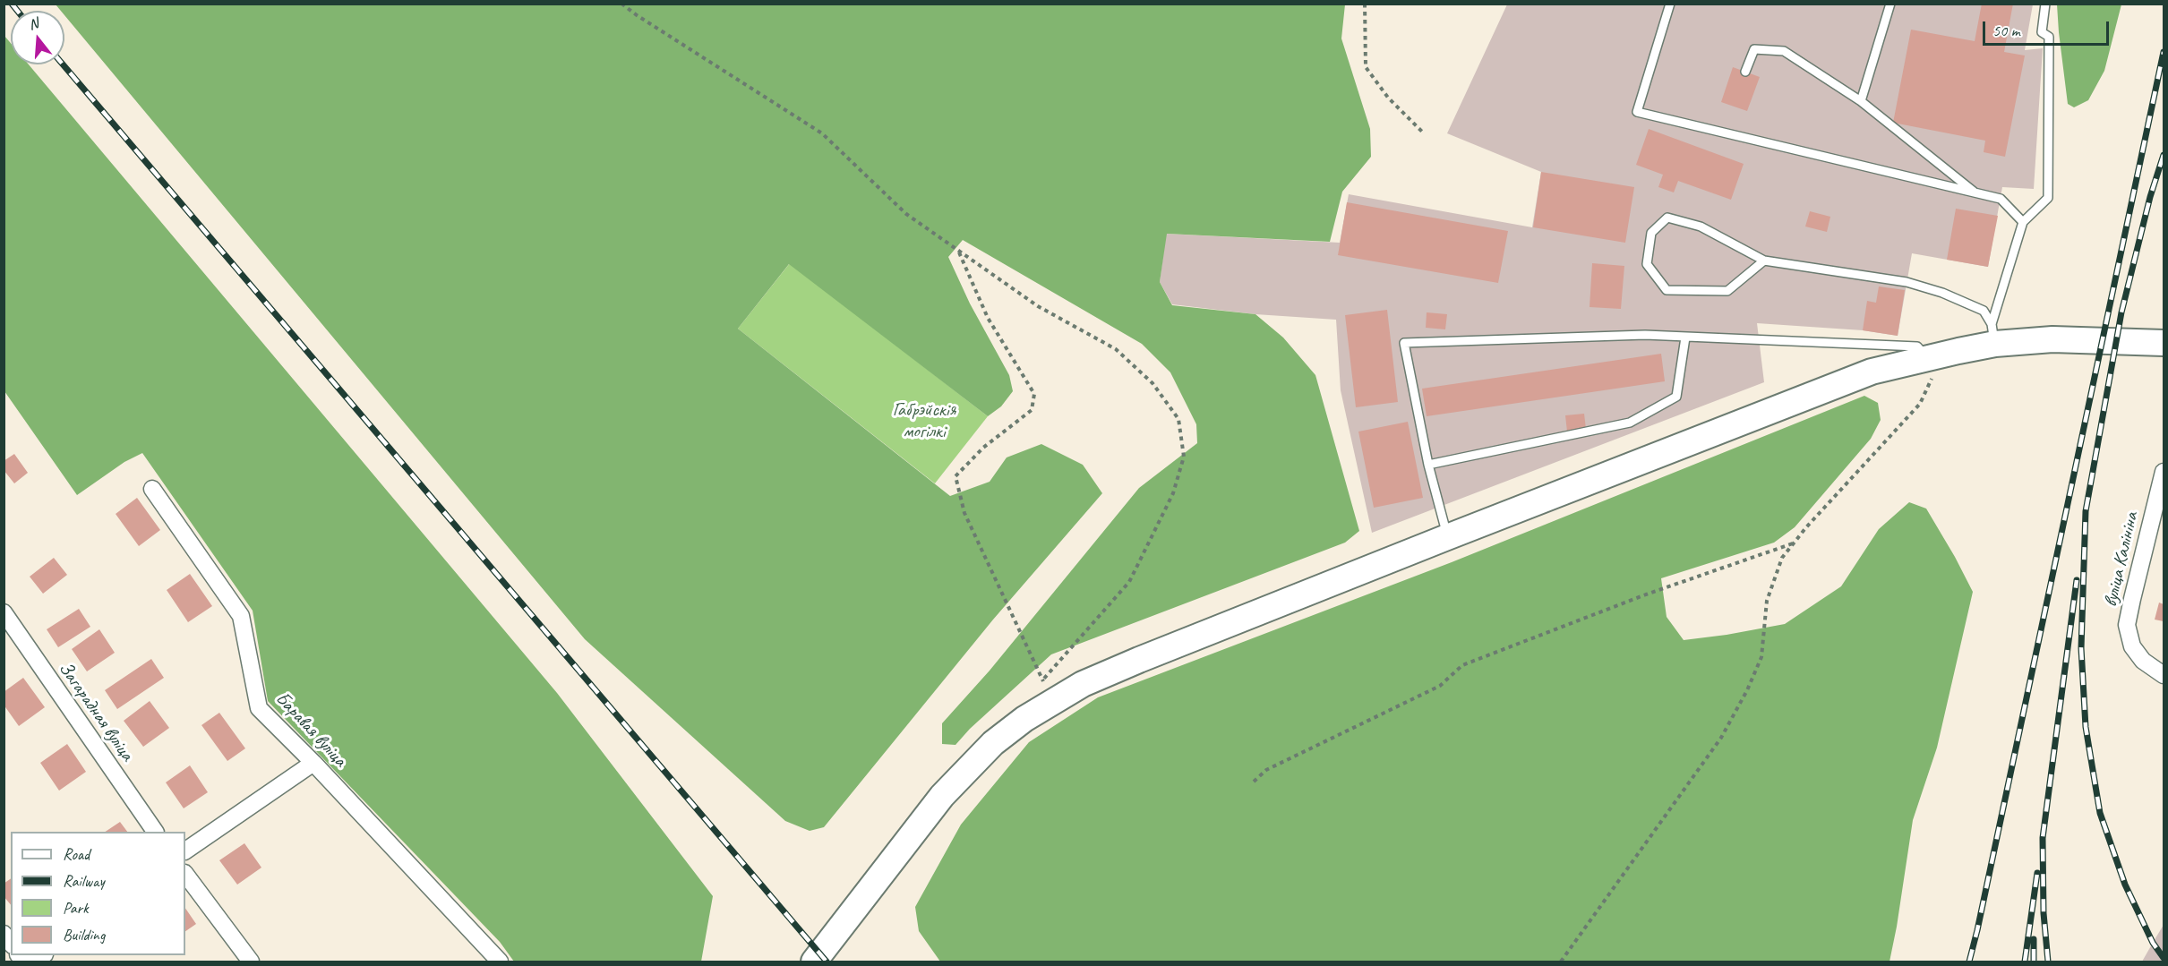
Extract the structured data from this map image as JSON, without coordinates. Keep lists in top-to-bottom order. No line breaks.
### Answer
{"streets":{"street":["вуліца Калініна","Загарадная вуліца","Баравая вуліца"]},"parks":["Габрэйскія могілкі"],"legend":["Road","Railway","Park","Building"],"scale_bar":"50 m","north":"top"}
